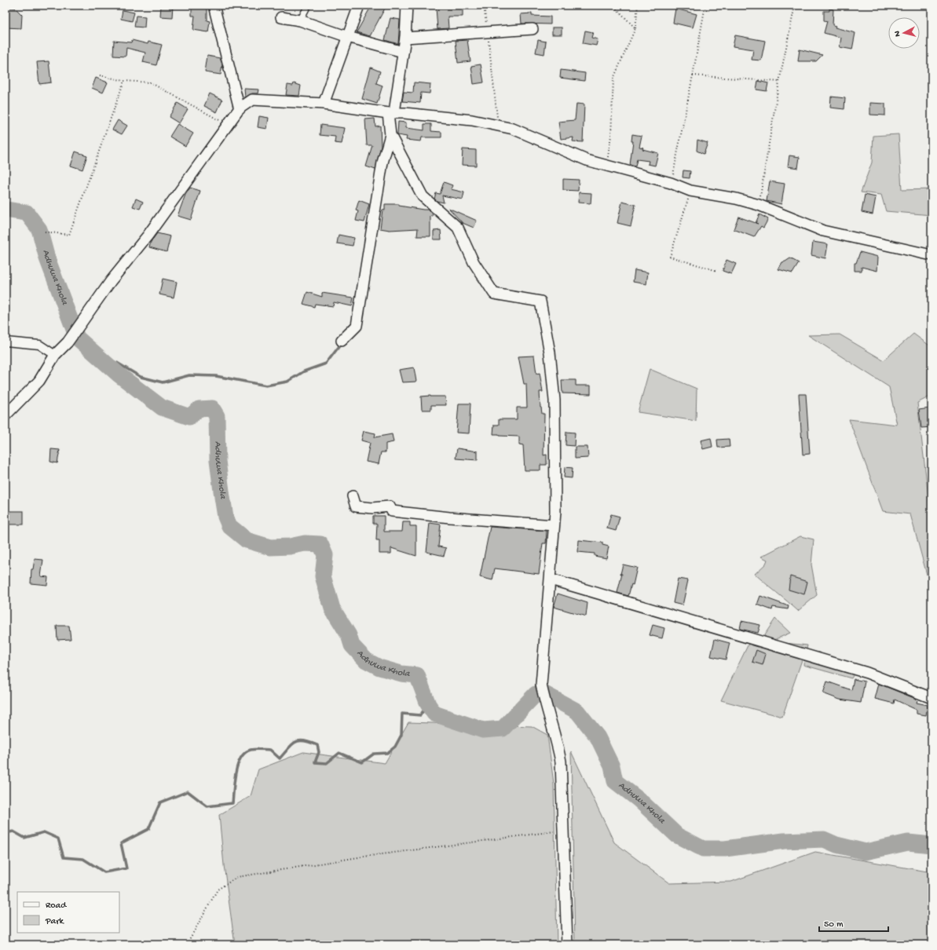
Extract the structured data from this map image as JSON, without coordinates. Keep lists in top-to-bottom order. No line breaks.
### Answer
{"water":["Adhuwa Khola"],"legend":["Road","Park"],"scale_bar":"50 m","north":"left"}
